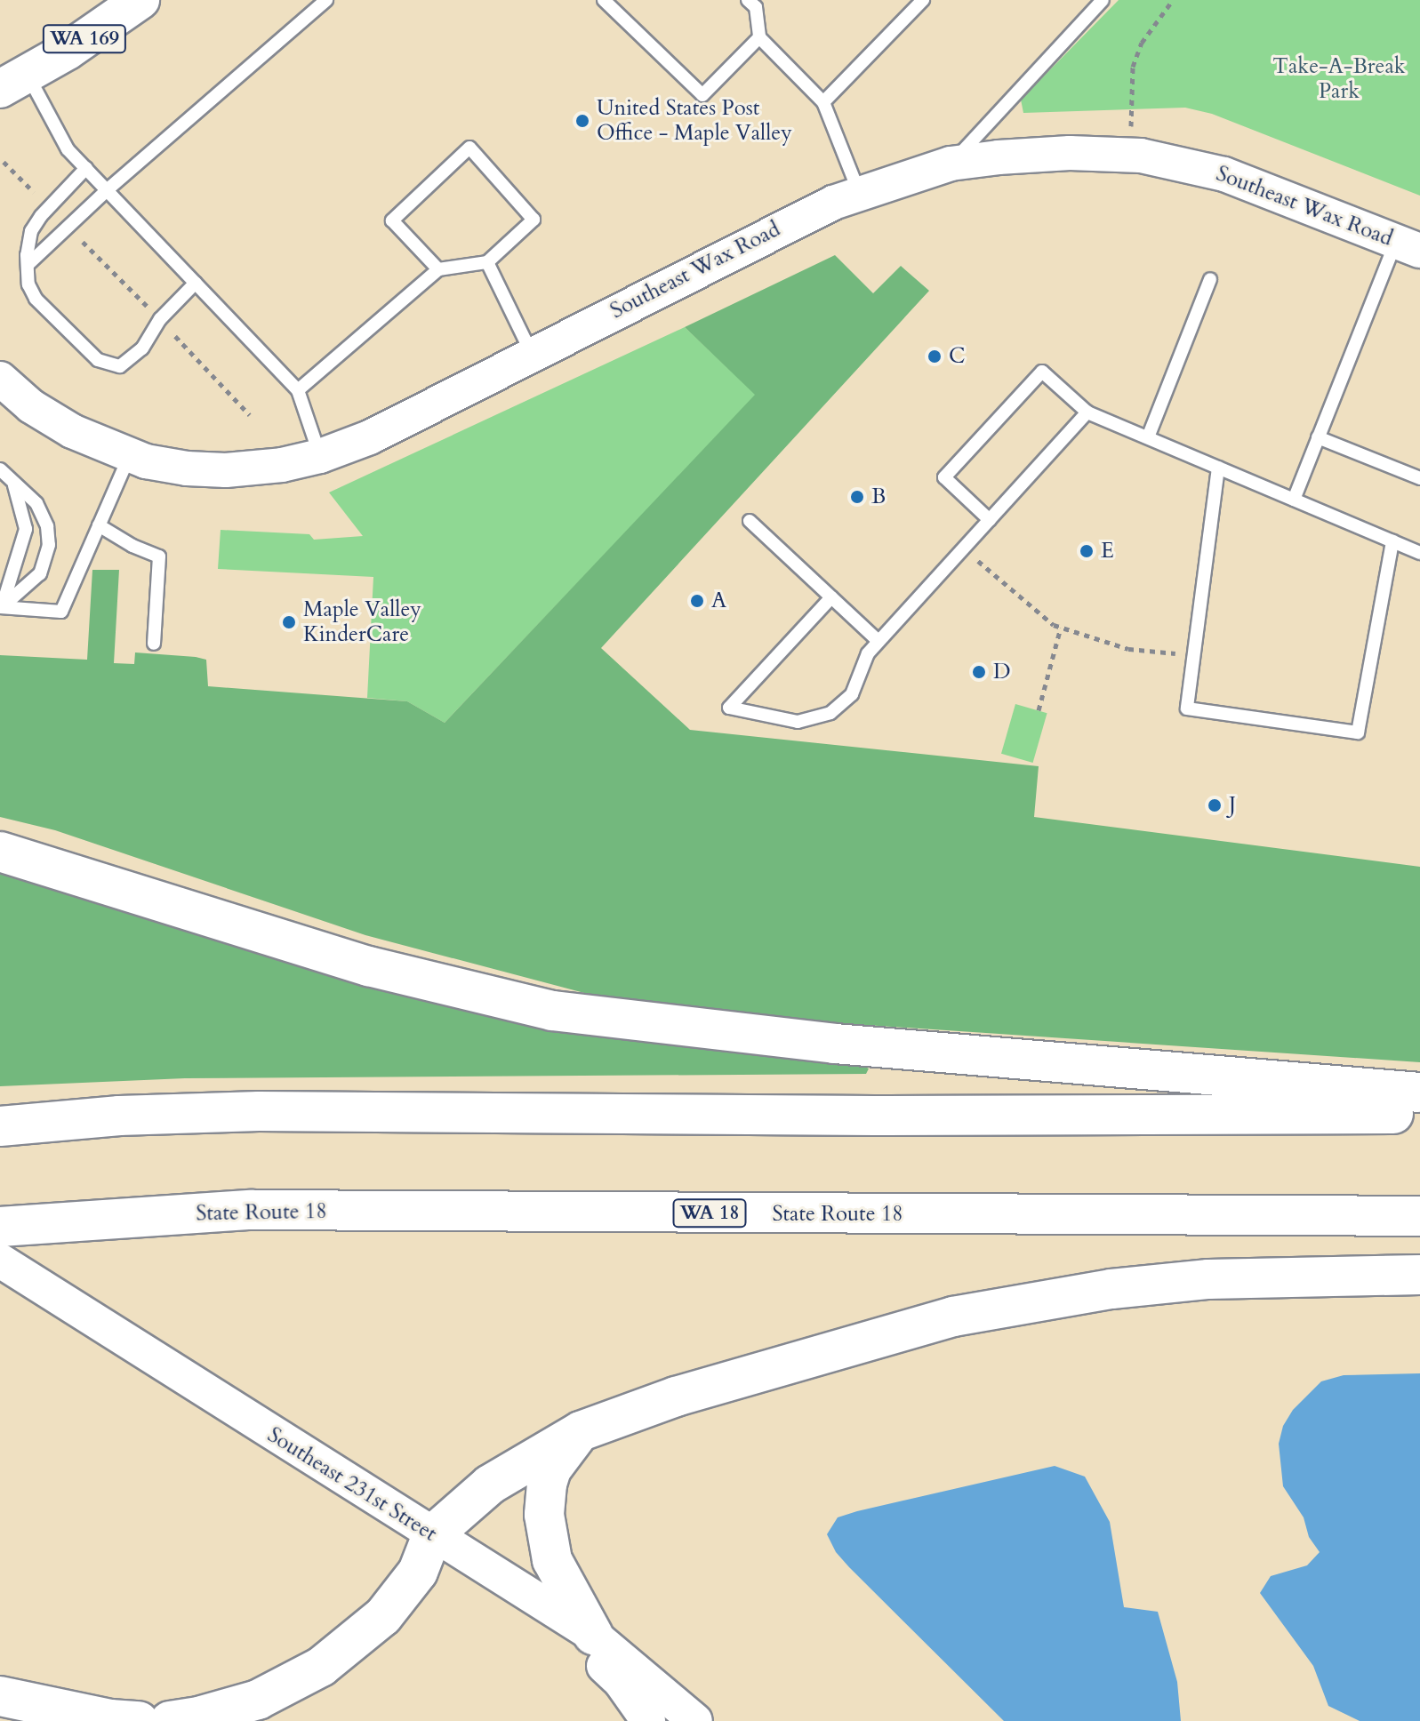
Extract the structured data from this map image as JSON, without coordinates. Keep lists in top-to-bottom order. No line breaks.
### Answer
{"streets":{"highway":["State Route 18","WA 18"],"main road":["WA 169","Southeast Wax Road","Southeast 231st Street"]},"parks":["Take-A-Break Park"],"places":["United States Post Office - Maple Valley","C","B","E","A","Maple Valley KinderCare","D","J"]}
